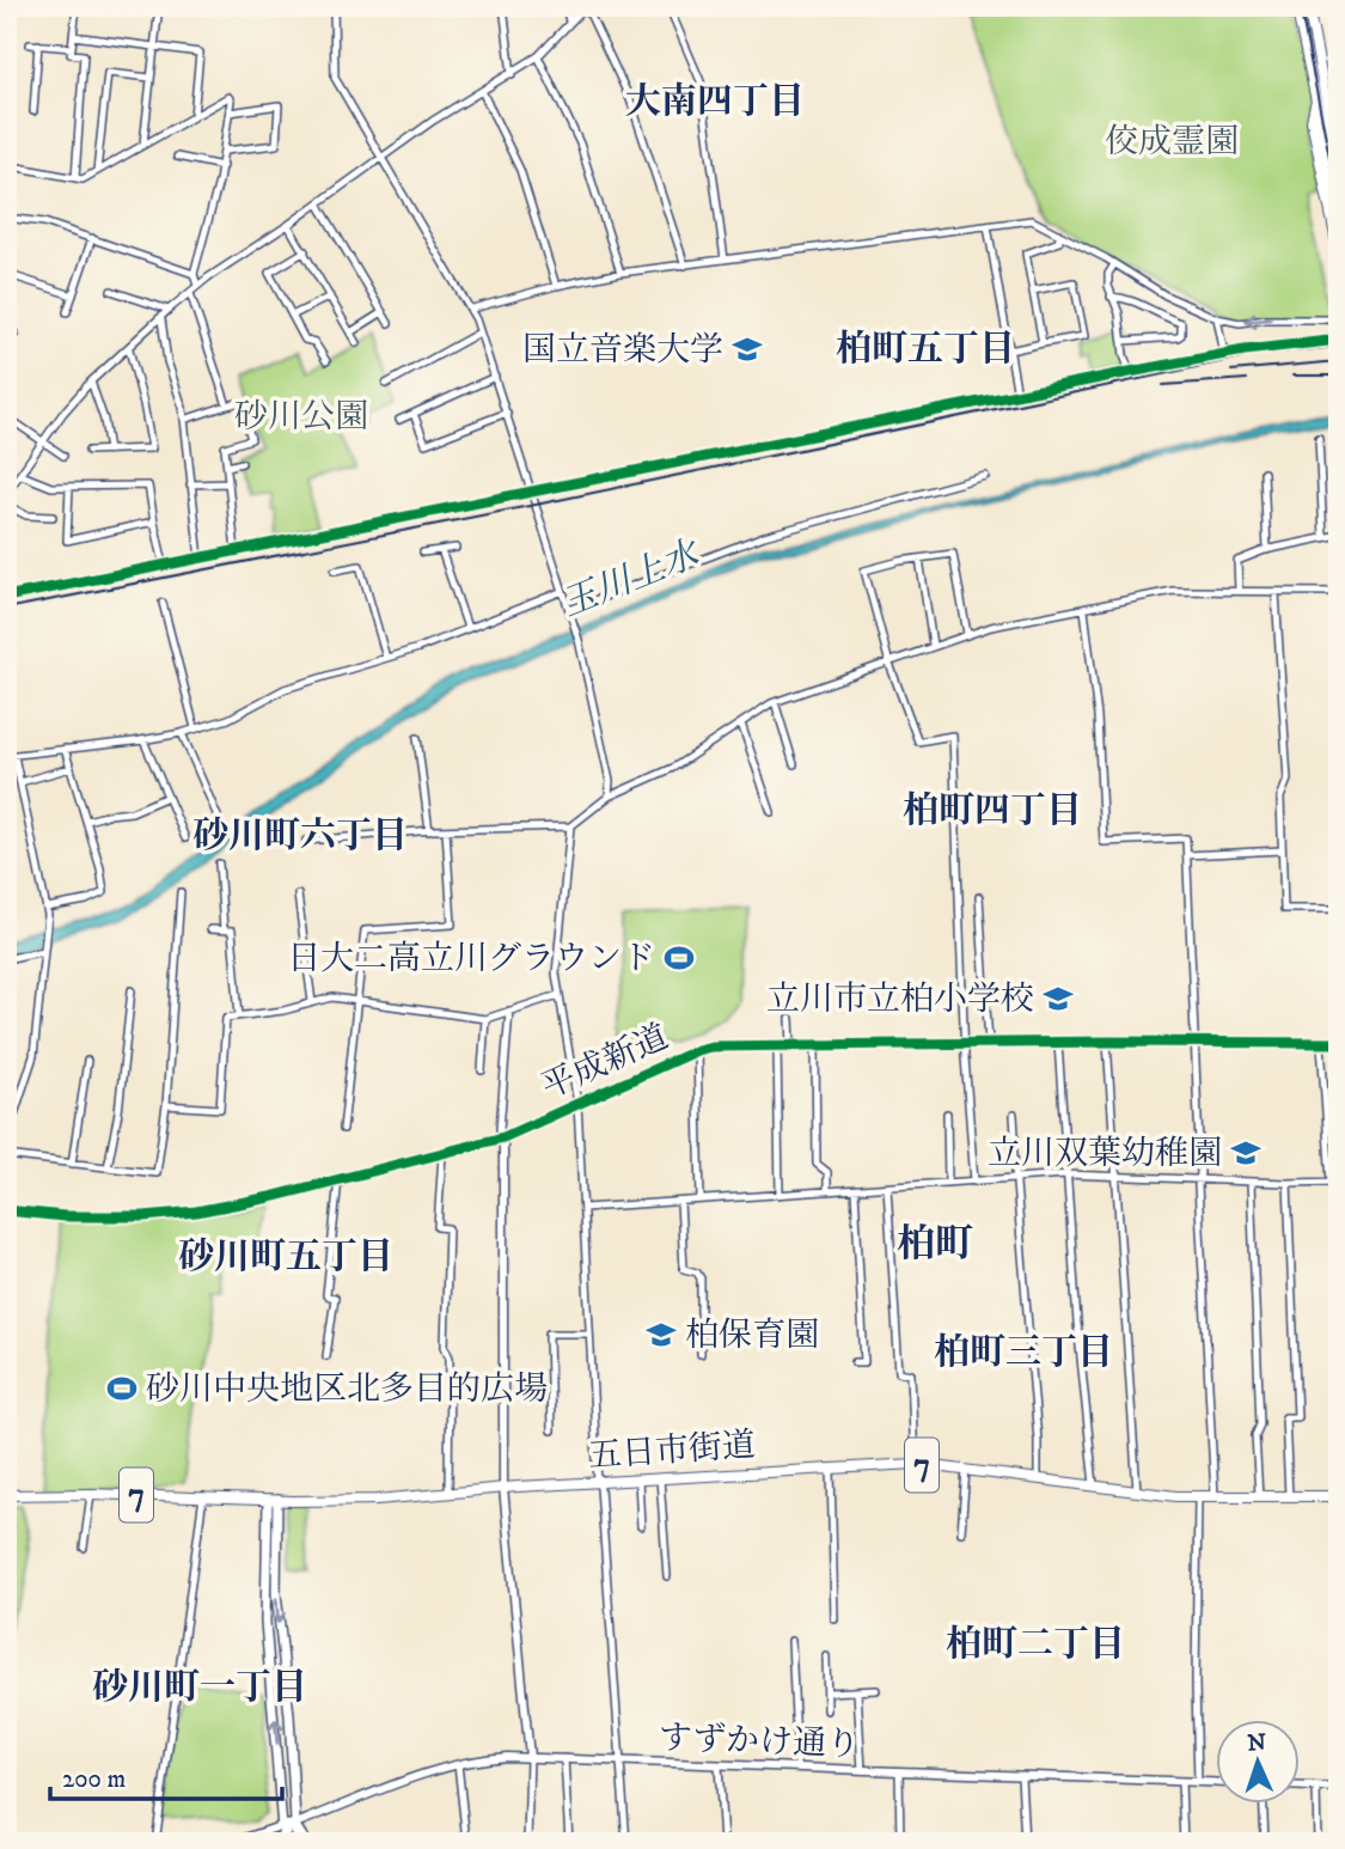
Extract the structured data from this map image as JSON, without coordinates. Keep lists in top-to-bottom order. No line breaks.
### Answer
{"streets":{"main road":["五日市街道","7"],"street":["平成新道","すずかけ通り"]},"districts":["大南四丁目","柏町五丁目","柏町四丁目","砂川町六丁目","柏町","砂川町五丁目","柏町三丁目","柏町二丁目","砂川町一丁目"],"water":["玉川上水"],"parks":["佼成霊園","砂川公園"],"places":{"school or university":["国立音楽大学","立川市立柏小学校","立川双葉幼稚園","柏保育園"],"sports":["日大二高立川グラウンド","砂川中央地区北多目的広場"]},"scale_bar":"200 m","north":"top"}
